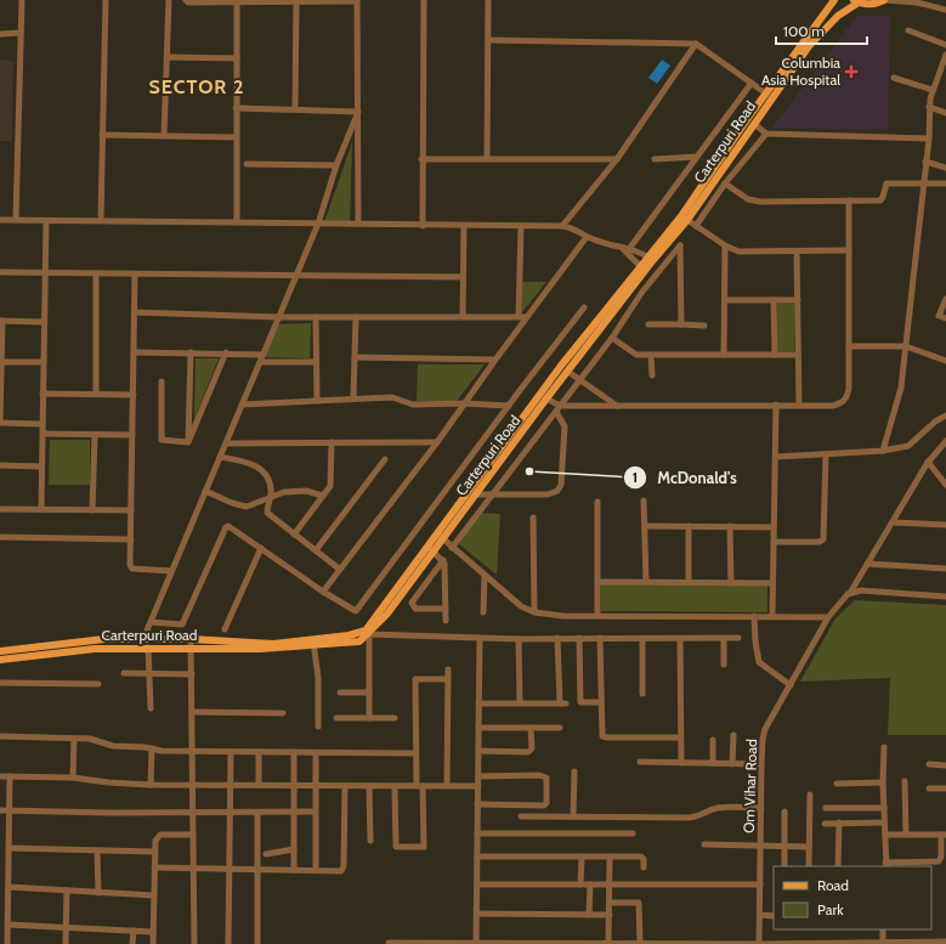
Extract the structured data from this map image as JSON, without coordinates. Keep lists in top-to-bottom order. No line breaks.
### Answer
{"streets":{"main road":["Carterpuri Road"],"street":["Om Vihar Road"]},"districts":["SECTOR 2"],"places":{"health":["Columbia Asia Hospital"],"other":["McDonald's"]},"legend":["Road","Park"],"scale_bar":"100 m"}
